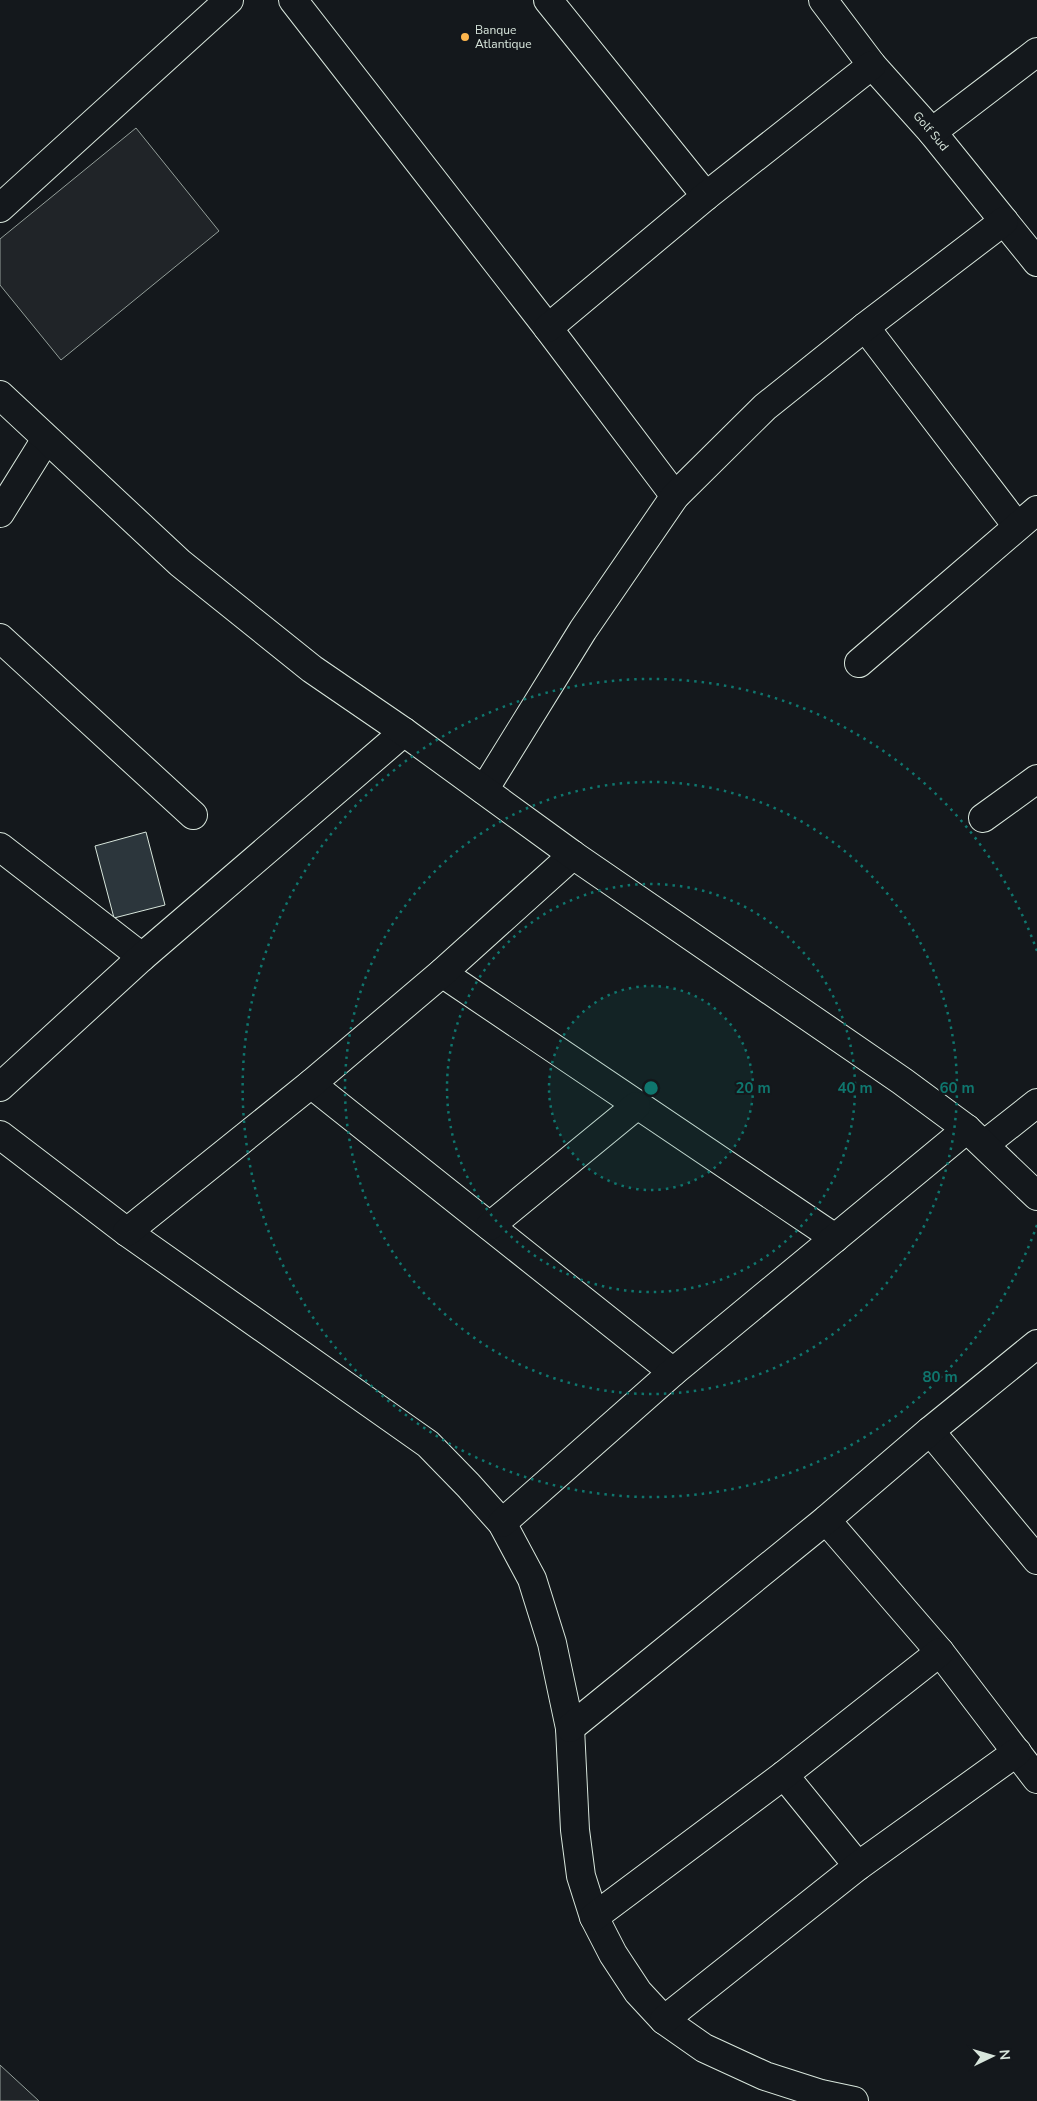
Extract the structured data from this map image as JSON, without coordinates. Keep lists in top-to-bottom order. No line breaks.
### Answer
{"streets":{"street":["Golf Sud"]},"places":["Banque Atlantique"],"north":"right","rings":["20 m","40 m","60 m","80 m"]}
